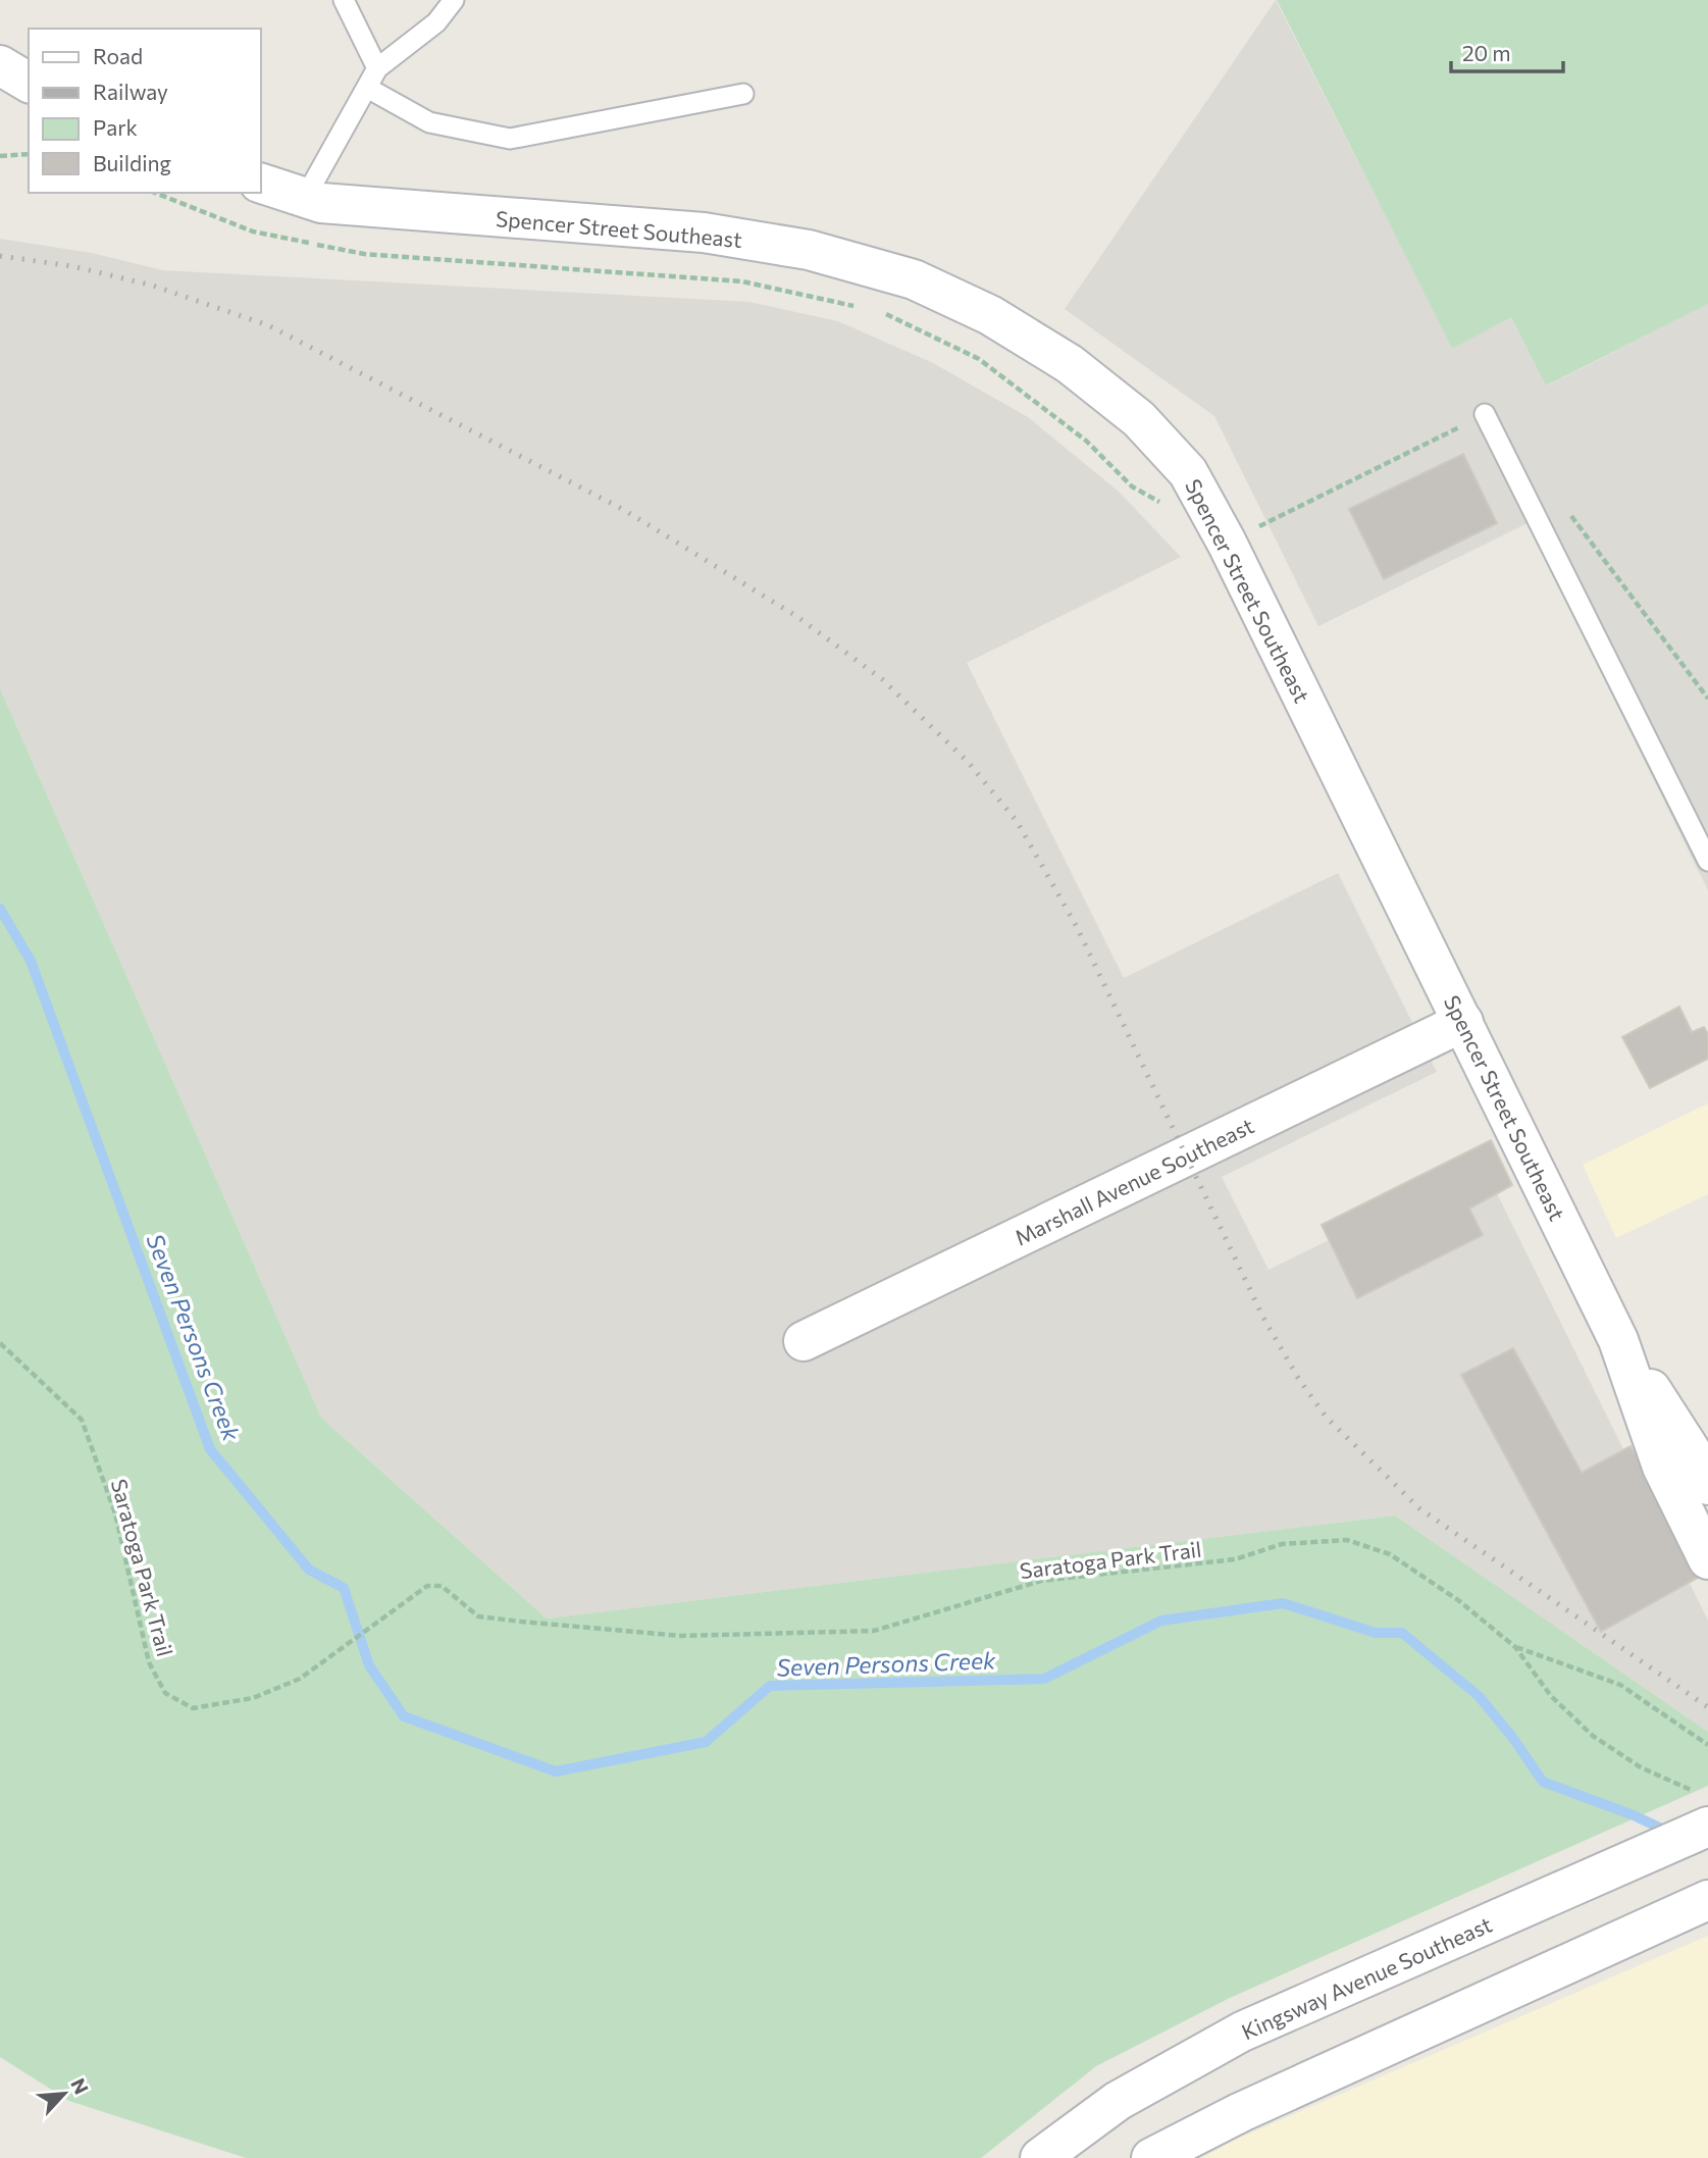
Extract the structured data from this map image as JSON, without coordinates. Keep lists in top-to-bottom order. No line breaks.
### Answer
{"streets":{"street":["Spencer Street Southeast","Marshall Avenue Southeast","Kingsway Avenue Southeast"],"path":["Saratoga Park Trail"]},"crossings":[["Spencer Street Southeast","Marshall Avenue Southeast"],["Saratoga Park Trail","Kingsway Avenue Southeast"]],"water":["Seven Persons Creek"],"legend":["Road","Railway","Park","Building"],"scale_bar":"20 m","north":"top right"}
